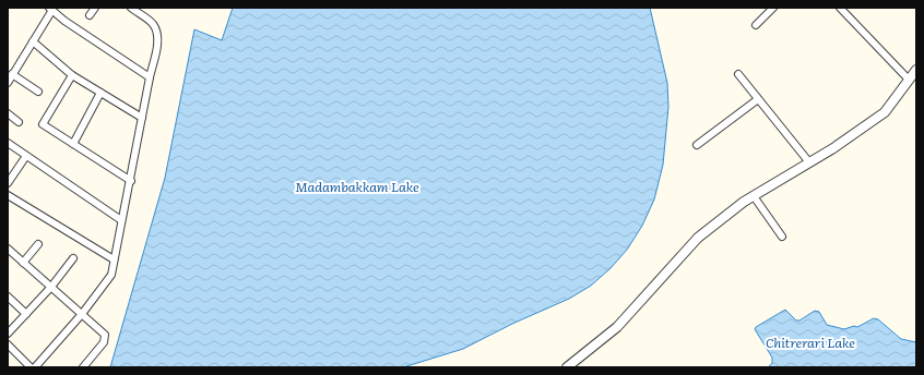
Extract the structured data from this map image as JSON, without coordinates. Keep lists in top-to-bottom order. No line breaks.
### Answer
{"water":["Madambakkam Lake","Chitrerari Lake"]}
